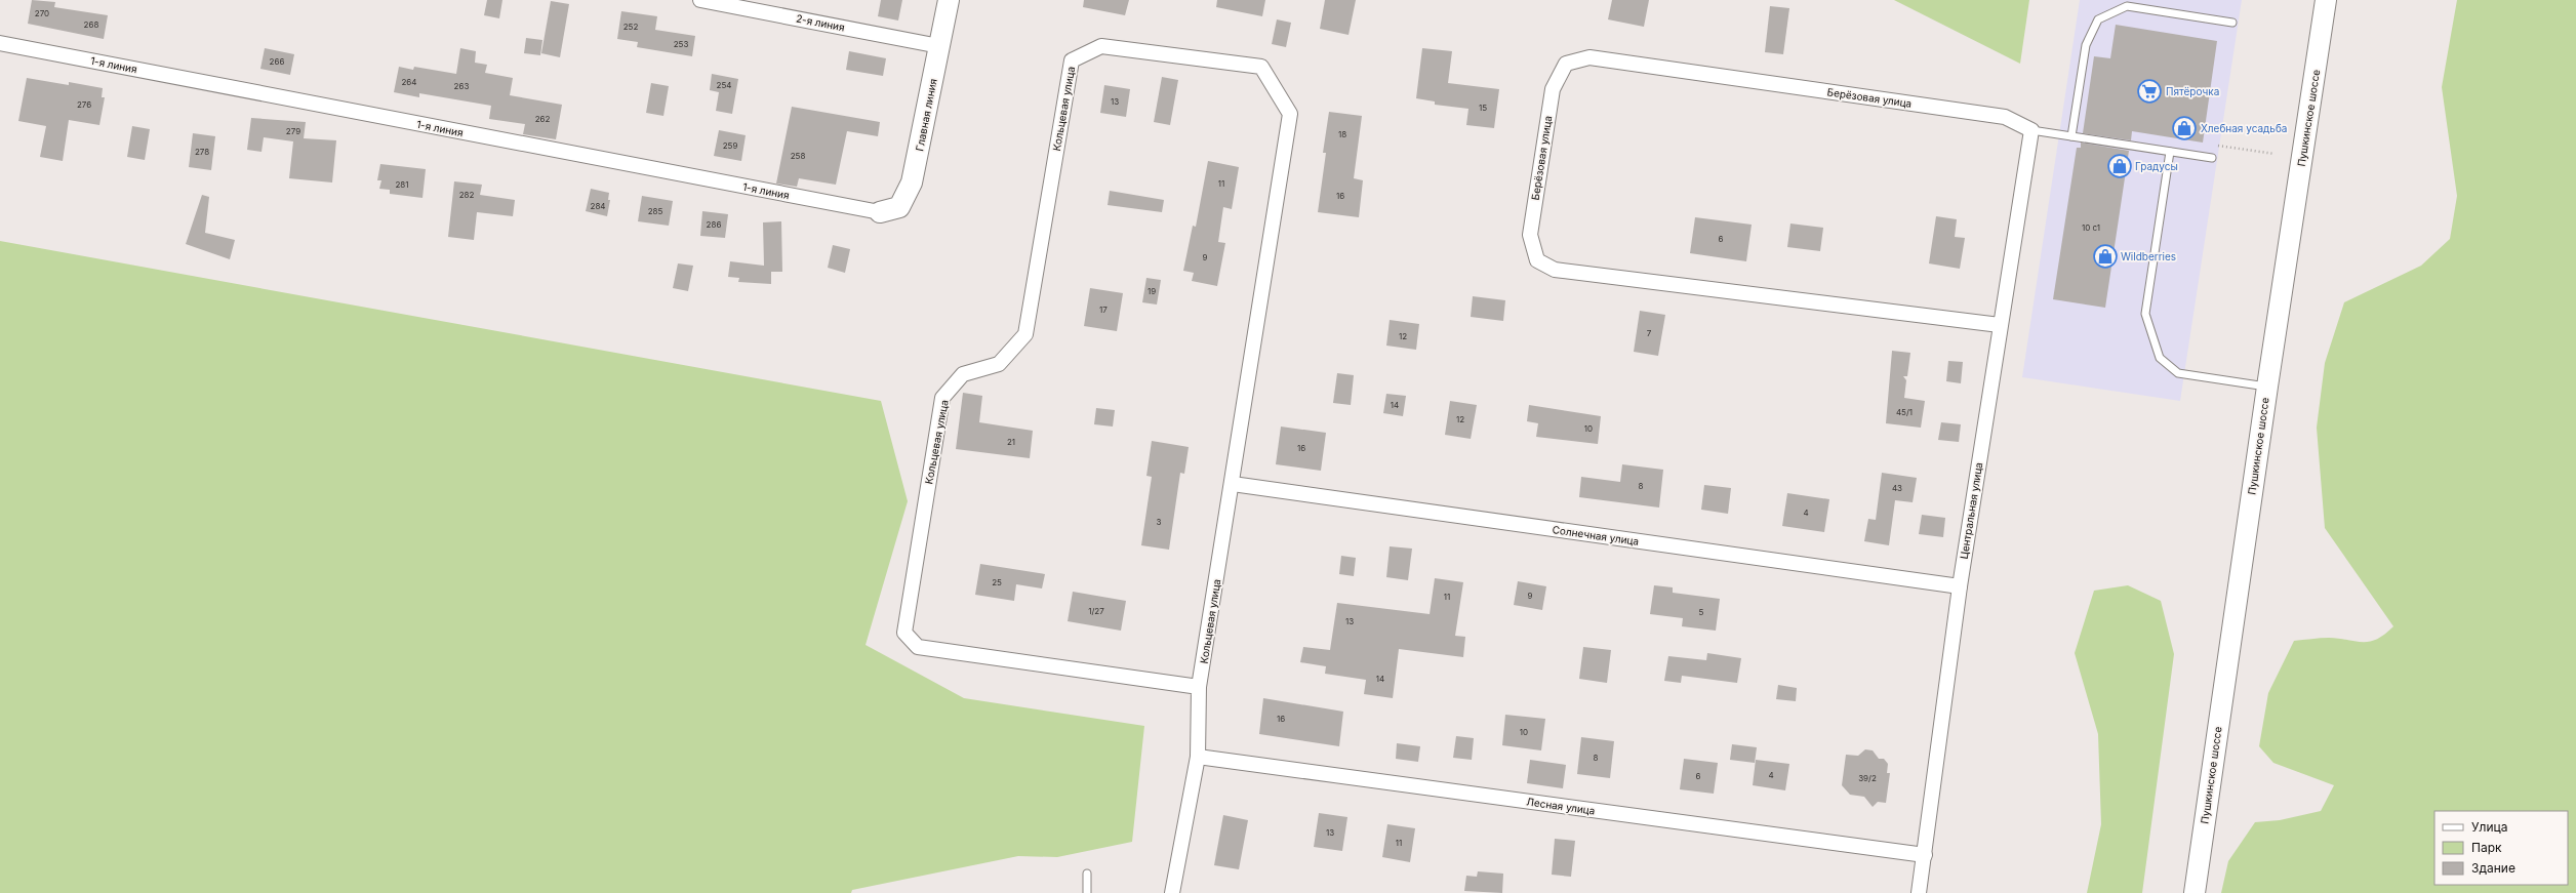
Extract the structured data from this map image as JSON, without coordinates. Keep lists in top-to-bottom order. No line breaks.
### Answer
{"streets":{"main road":["Главная линия","Пушкинское шоссе"],"street":["2-я линия","1-я линия","Берёзовая улица","Кольцевая улица","Центральная улица","Солнечная улица","Лесная улица"]},"crossings":[["2-я линия","Главная линия"],["1-я линия","Главная линия"],["Берёзовая улица","Центральная улица"],["Кольцевая улица","Солнечная улица"],["Кольцевая улица","Лесная улица"],["Центральная улица","Солнечная улица"],["Центральная улица","Лесная улица"]],"places":{"supermarket":["Пятёрочка"],"shop":["Хлебная усадьба","Градусы","Wildberries"]},"house_numbers":["270","268","252","253","266","264","254","263","13","276","15","262","279","18","259","278","258","11","281","282","16","284","285","286","10 с1","6","9","19","17","7","12","14","45/1","12","10","21","16","8","43","4","3","25","9","11","1/27","5","13","14","16","10","8","4","6","39/2","13","11"],"legend":["Улица","Парк","Здание"]}
